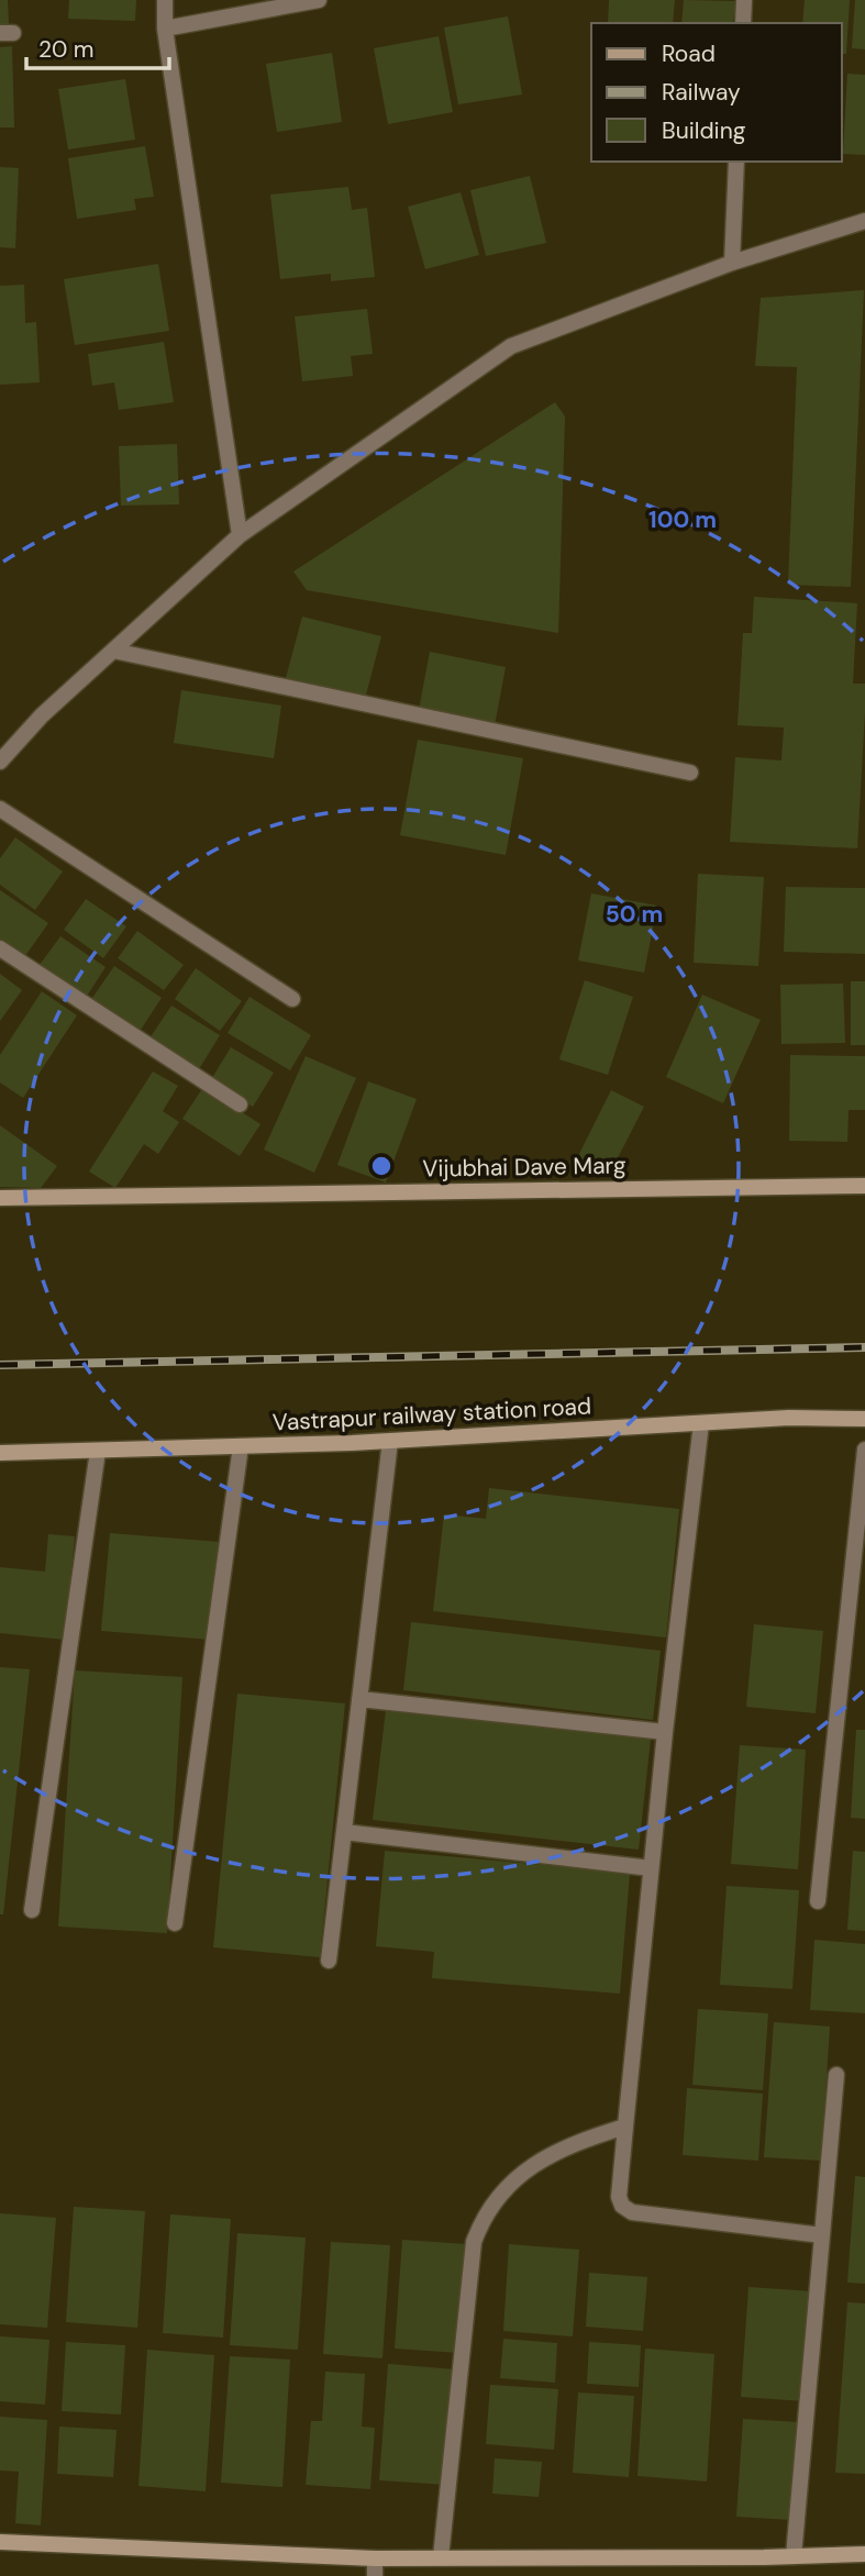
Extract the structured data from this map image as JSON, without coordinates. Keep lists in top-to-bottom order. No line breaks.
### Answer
{"streets":{"street":["Vijubhai Dave Marg","Vastrapur railway station road"]},"legend":["Road","Railway","Building"],"scale_bar":"20 m","rings":["100 m","50 m"]}
